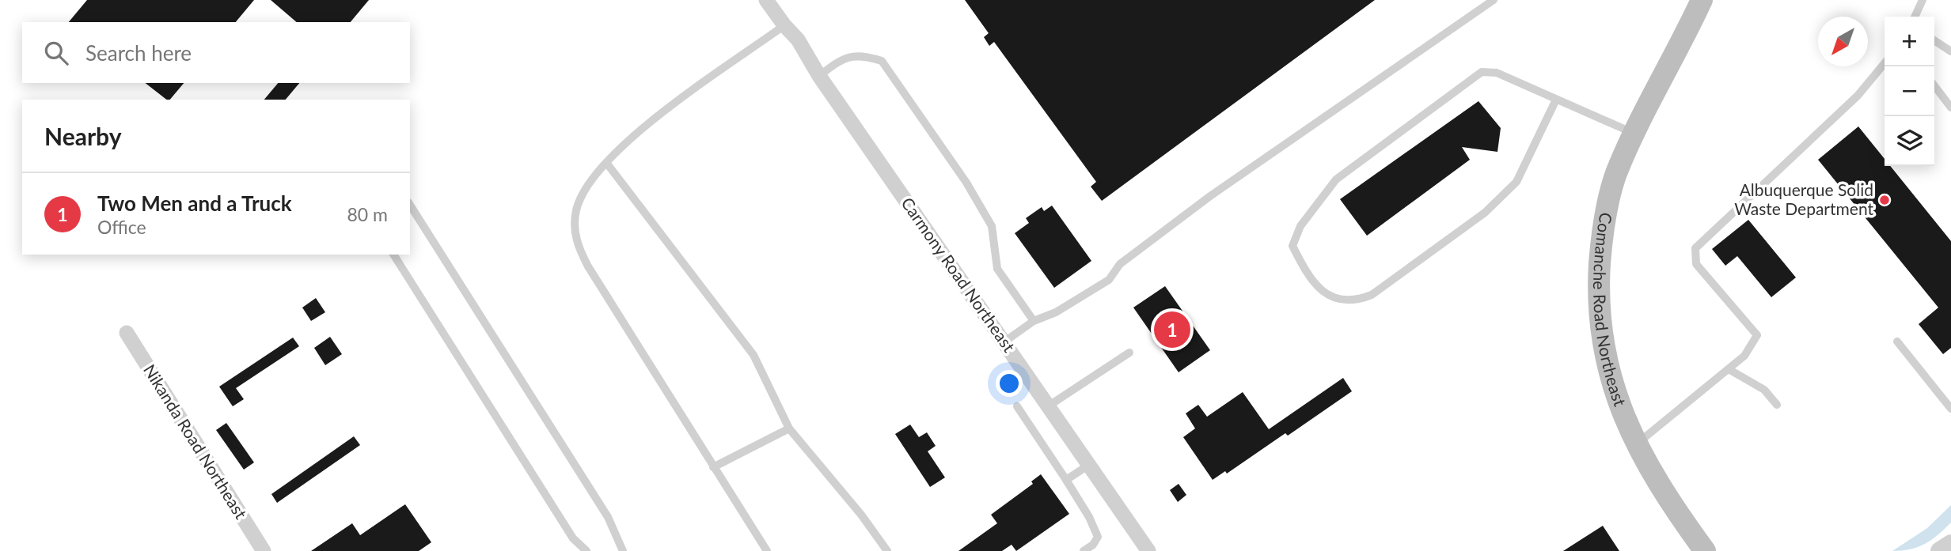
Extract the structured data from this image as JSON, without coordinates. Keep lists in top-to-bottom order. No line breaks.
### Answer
{"streets":{"main road":["Comanche Road Northeast"],"street":["Carmony Road Northeast","Nikanda Road Northeast"]},"places":["Albuquerque Solid Waste Department"],"north":"bottom left","page":{"map_buttons":["+","−"],"search":"Search here","heading":"Nearby","list":[{"mark":"1","name":"Two Men and a Truck","note":"Office","value":"80 m"}],"pins":"1"}}
